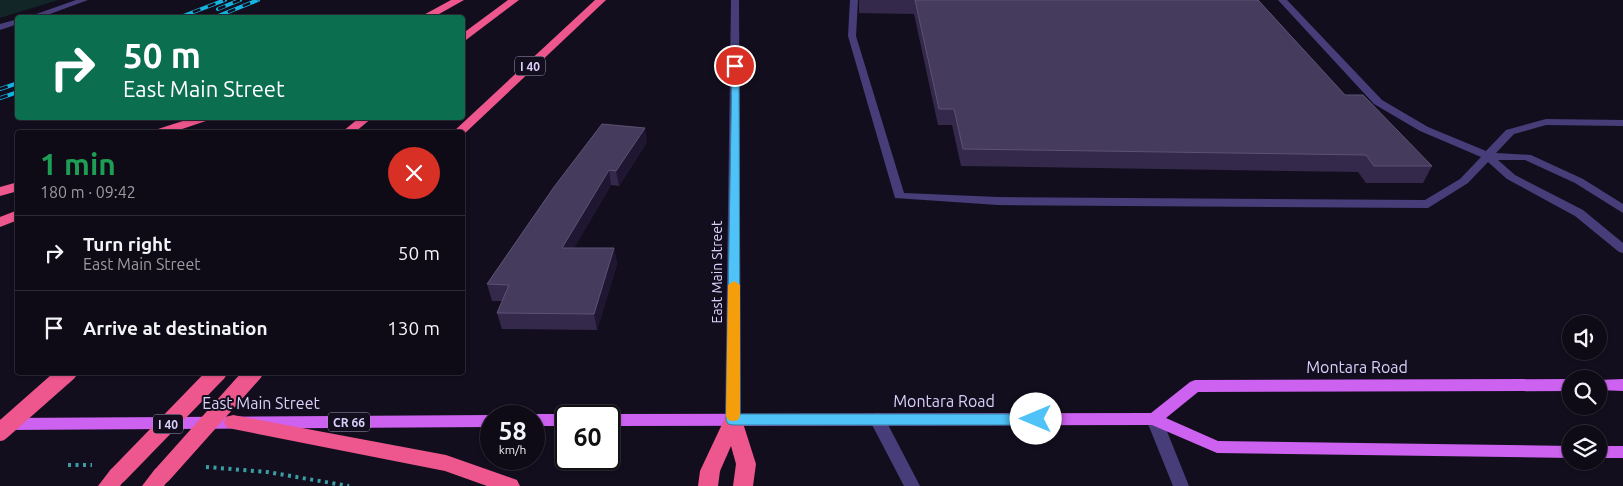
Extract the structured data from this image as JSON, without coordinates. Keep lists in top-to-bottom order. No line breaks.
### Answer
{"streets":{"highway":["I 40"],"main road":["East Main Street","Montara Road","CR 66"]},"crossings":[["East Main Street","Montara Road"]],"page":{"turn":["50 m","East Main Street"],"heading":["1 min","180 m · 09:42"],"list":[{"name":"Turn right","note":"East Main Street","value":"50 m"},{"name":"Arrive at destination","value":"130 m"}],"speed":"58 km/h","limit":"60"}}
